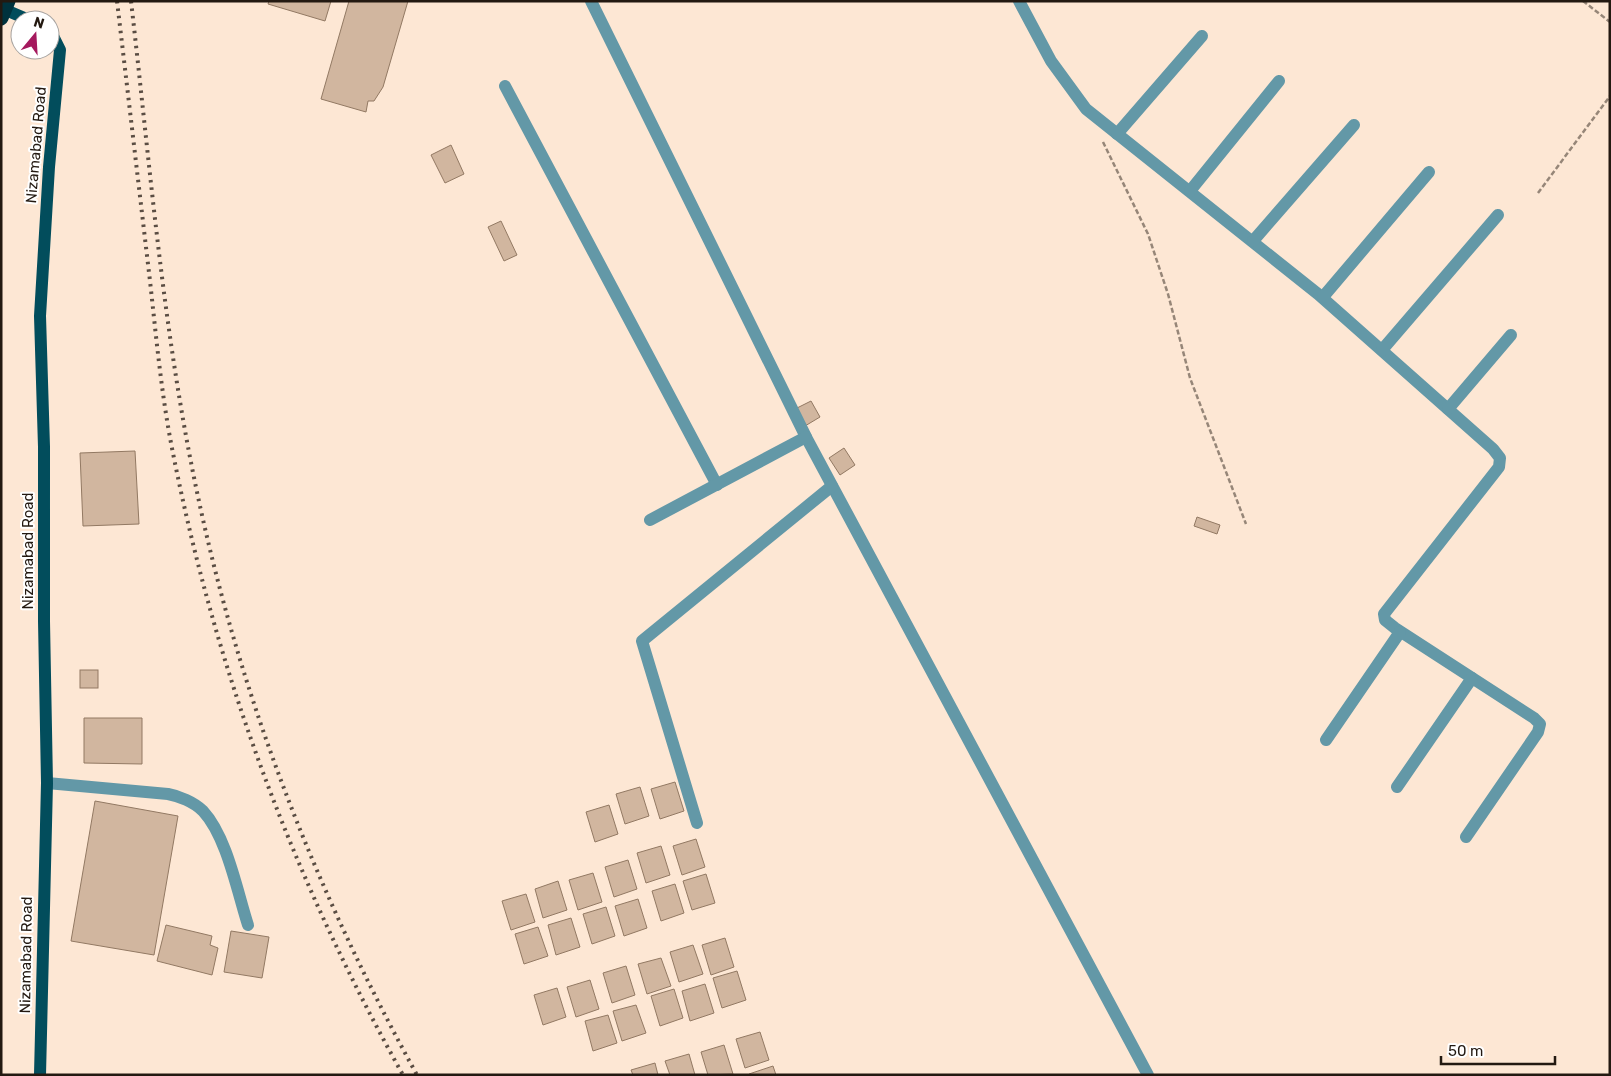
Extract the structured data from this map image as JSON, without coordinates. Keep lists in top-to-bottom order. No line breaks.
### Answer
{"streets":{"main road":["Nizamabad Road"]},"scale_bar":"50 m","north":"top"}
